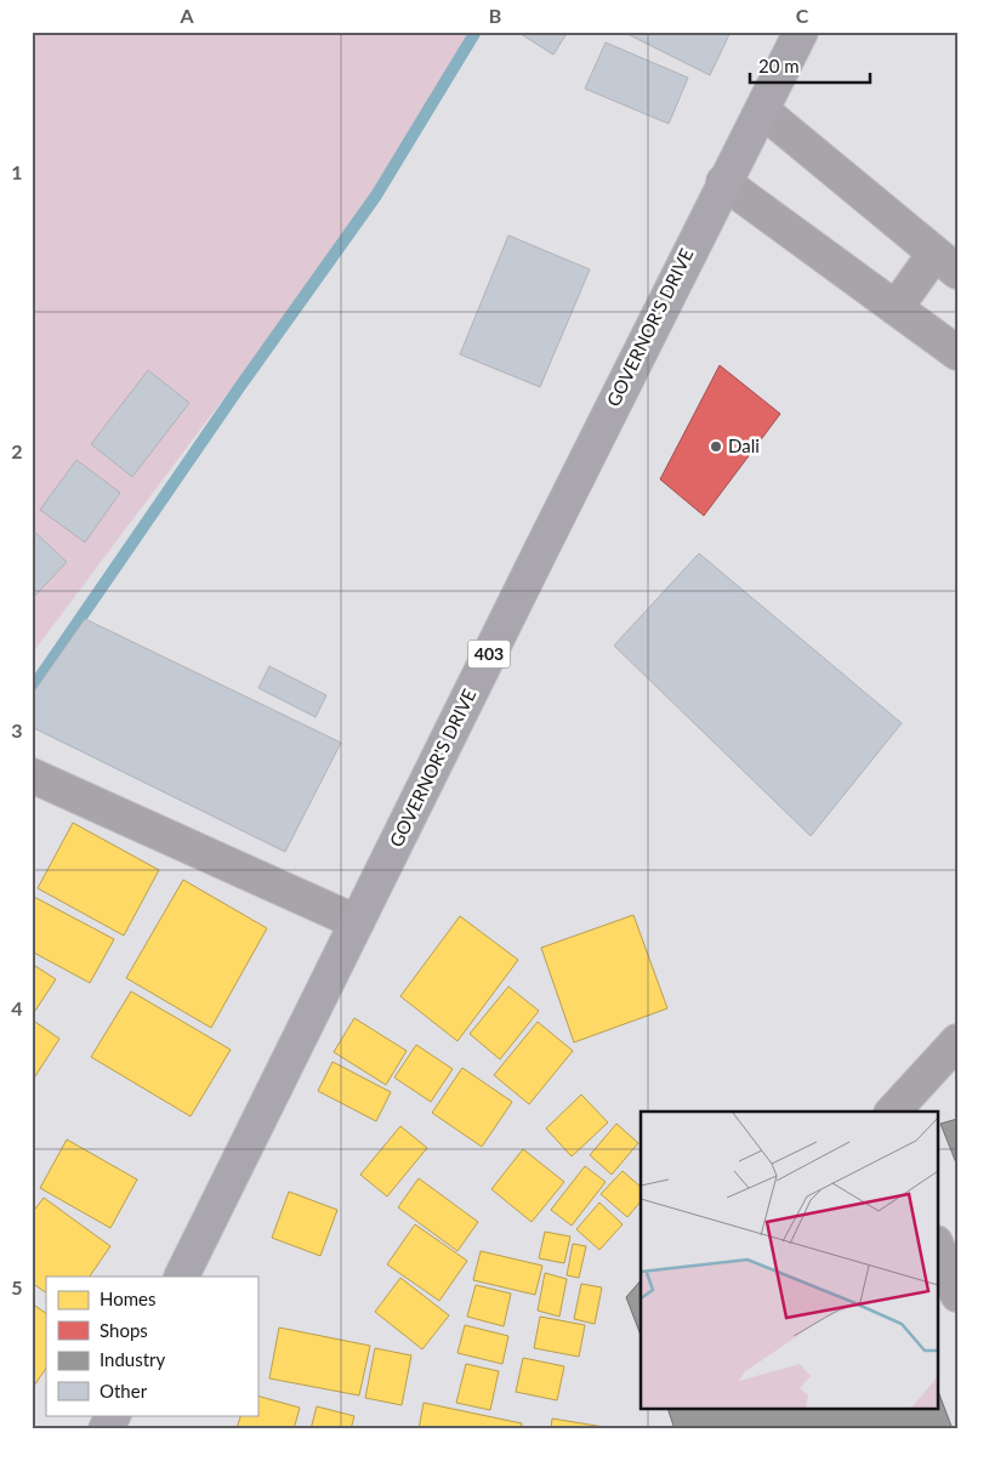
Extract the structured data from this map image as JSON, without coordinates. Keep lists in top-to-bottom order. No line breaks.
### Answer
{"streets":{"main road":["GOVERNOR'S DRIVE","403"]},"places":["Dali"],"legend":["Homes","Shops","Industry","Other"],"scale_bar":"20 m","grid":{"columns":["A","B","C"],"rows":["1","2","3","4","5"]}}
